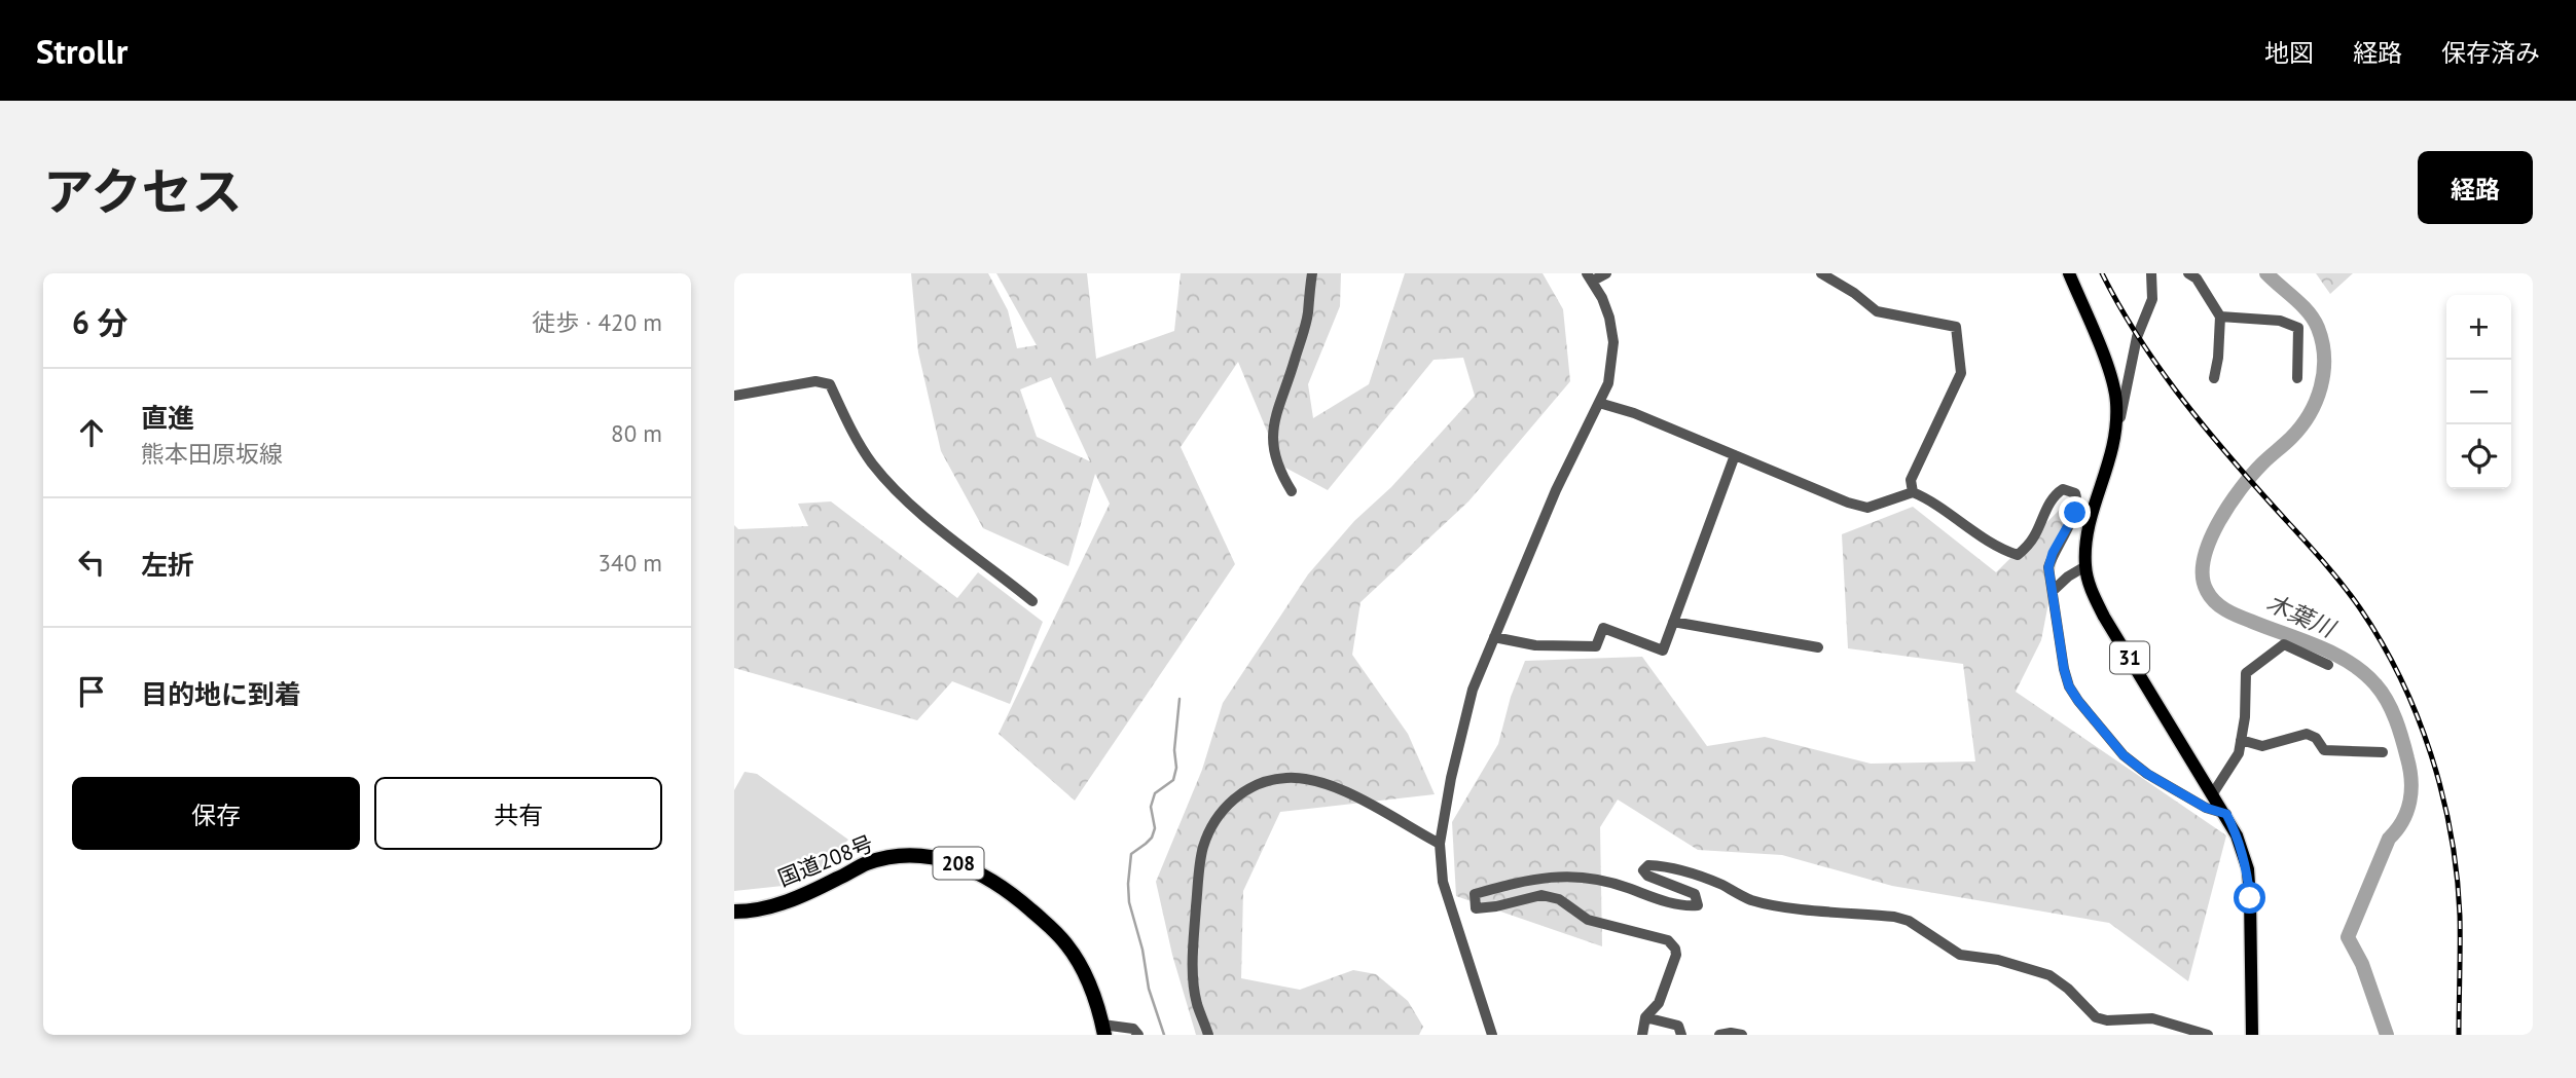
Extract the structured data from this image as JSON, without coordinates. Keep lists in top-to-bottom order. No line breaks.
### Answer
{"streets":{"highway":["国道208号","208"],"main road":["31"]},"water":["木葉川"],"page":{"header":"Strollr","nav":["地図","経路","保存済み"],"title":"アクセス","buttons":["経路",["保存","共有"]],"heading":["6 分","徒歩 · 420 m"],"map_buttons":["+","−"],"list":[["直進","熊本田原坂線","80 m"],["左折","340 m"],"目的地に到着"]}}
